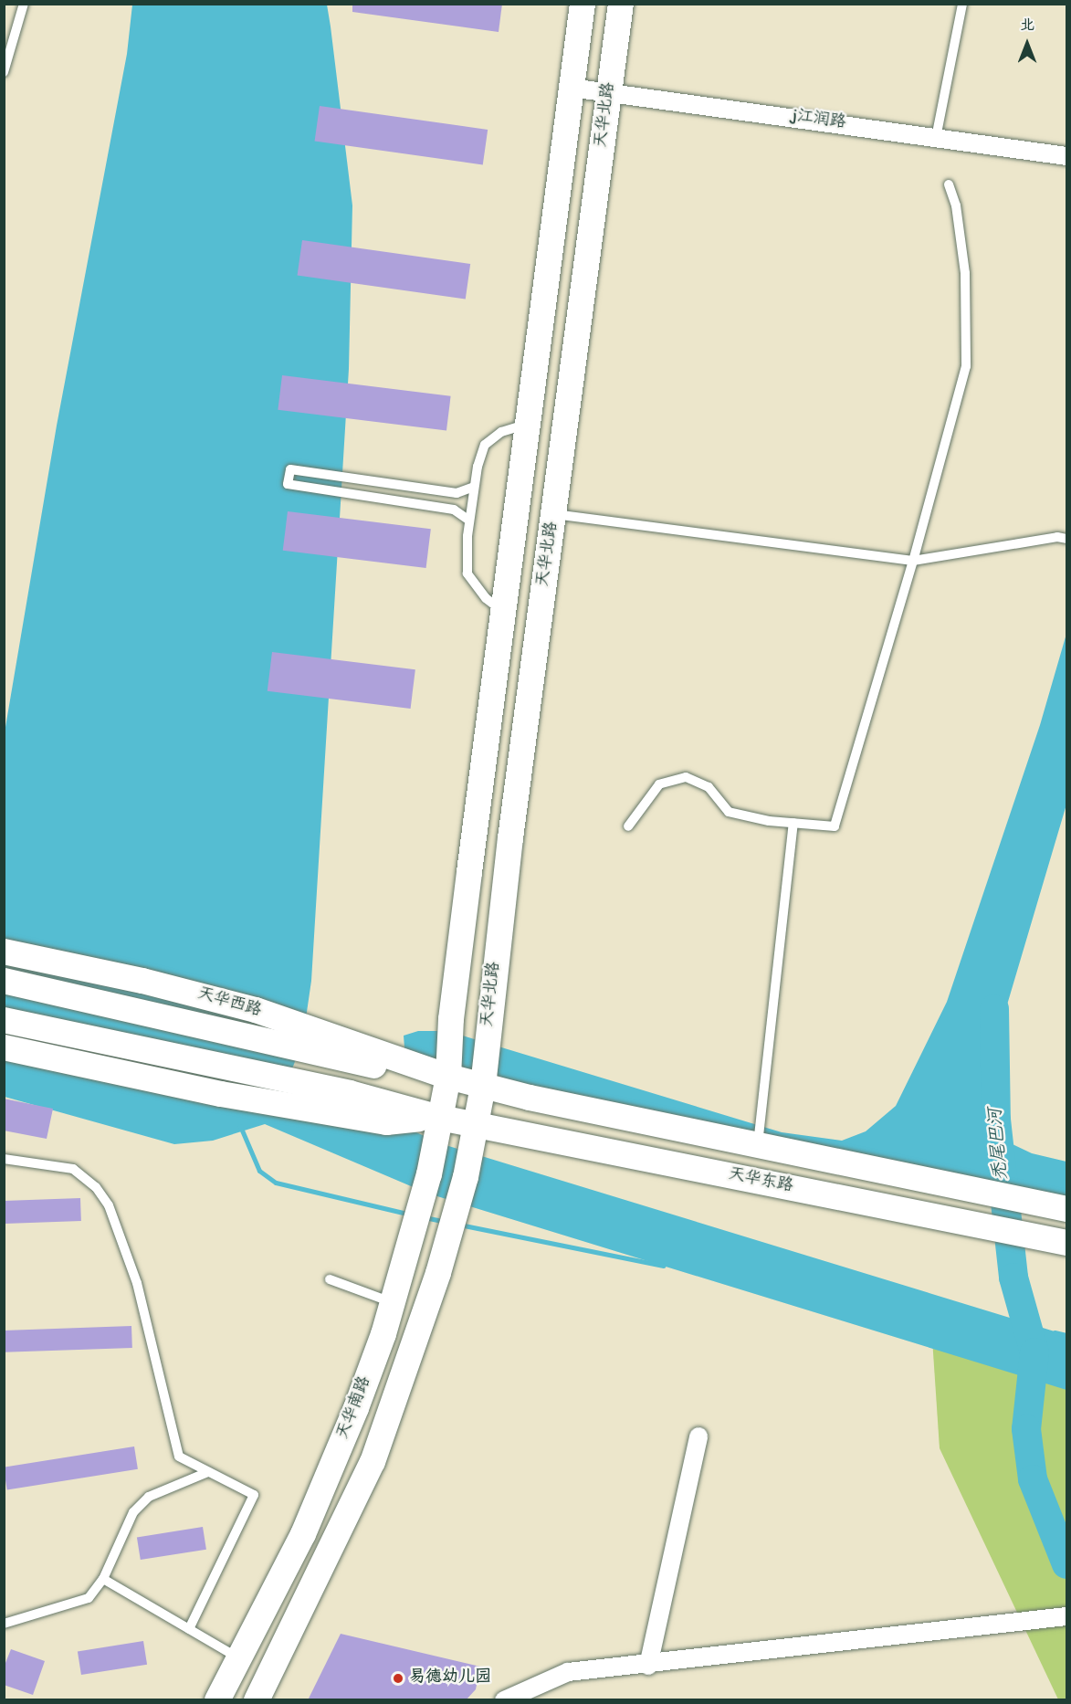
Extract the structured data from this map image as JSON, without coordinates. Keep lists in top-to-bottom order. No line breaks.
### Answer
{"streets":{"main road":["天华北路","天华西路","天华东路","天华南路"],"street":["j江润路"]},"crossings":[["天华北路","j江润路"],["天华北路","天华西路"],["天华北路","天华东路"],["天华北路","天华南路"],["天华西路","天华东路"],["天华西路","天华南路"],["天华东路","天华南路"]],"water":["秃尾巴河"],"places":["易德幼儿园"],"north":"top"}
